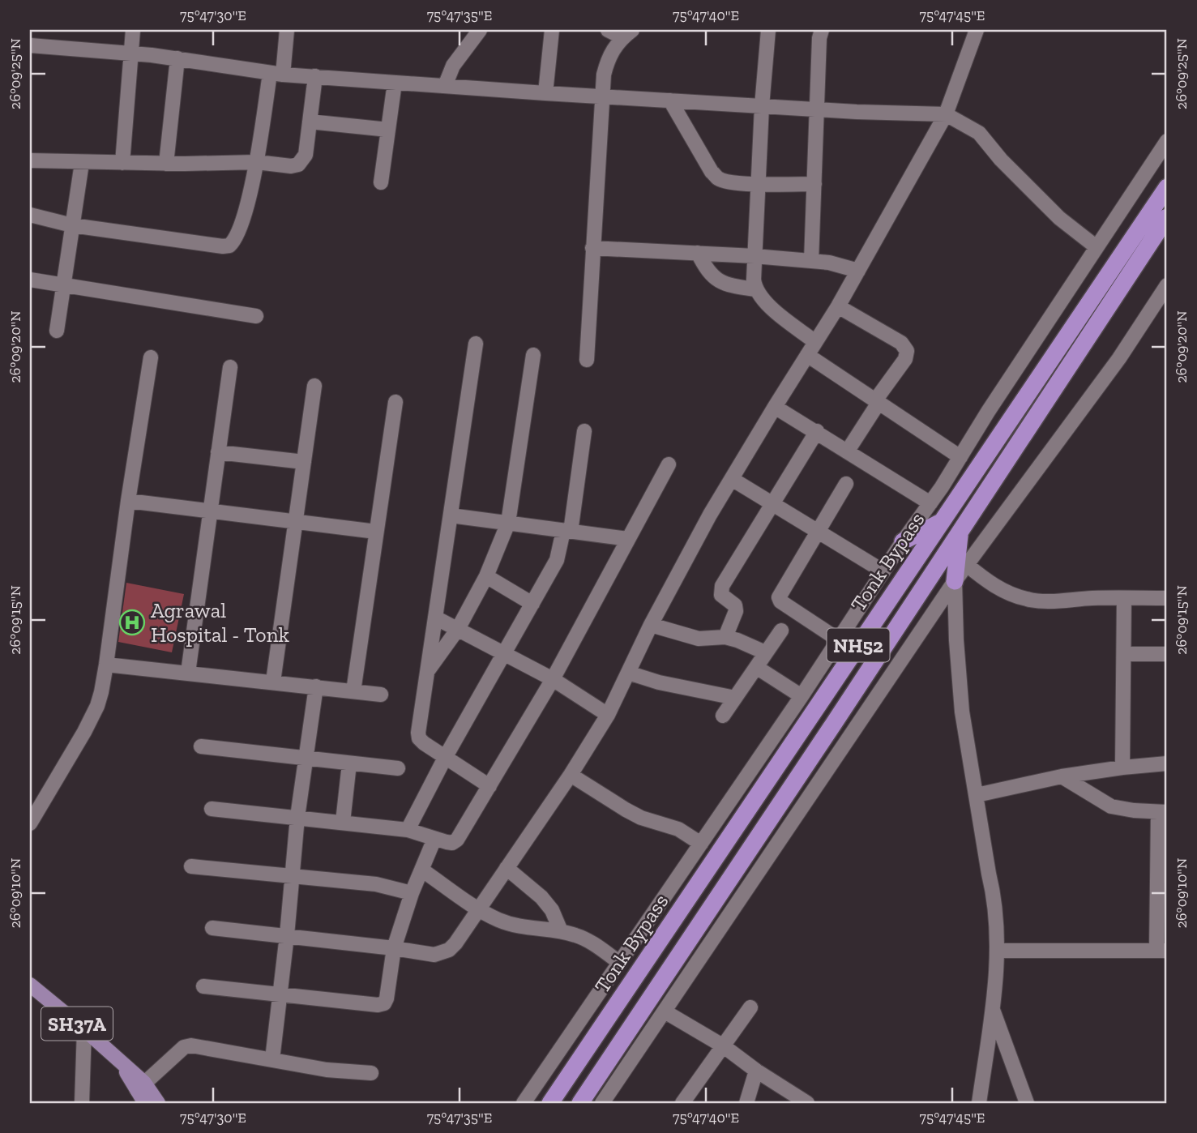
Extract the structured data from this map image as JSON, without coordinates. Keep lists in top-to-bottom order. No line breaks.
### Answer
{"streets":{"highway":["Tonk Bypass","NH52"],"main road":["SH37A"]},"places":{"hospital":["Agrawal Hospital - Tonk"]},"coordinates":["75°47'30\"E","75°47'35\"E","75°47'40\"E","75°47'45\"E","26°09'25\"N","26°09'20\"N","26°09'15\"N","26°09'10\"N"]}
